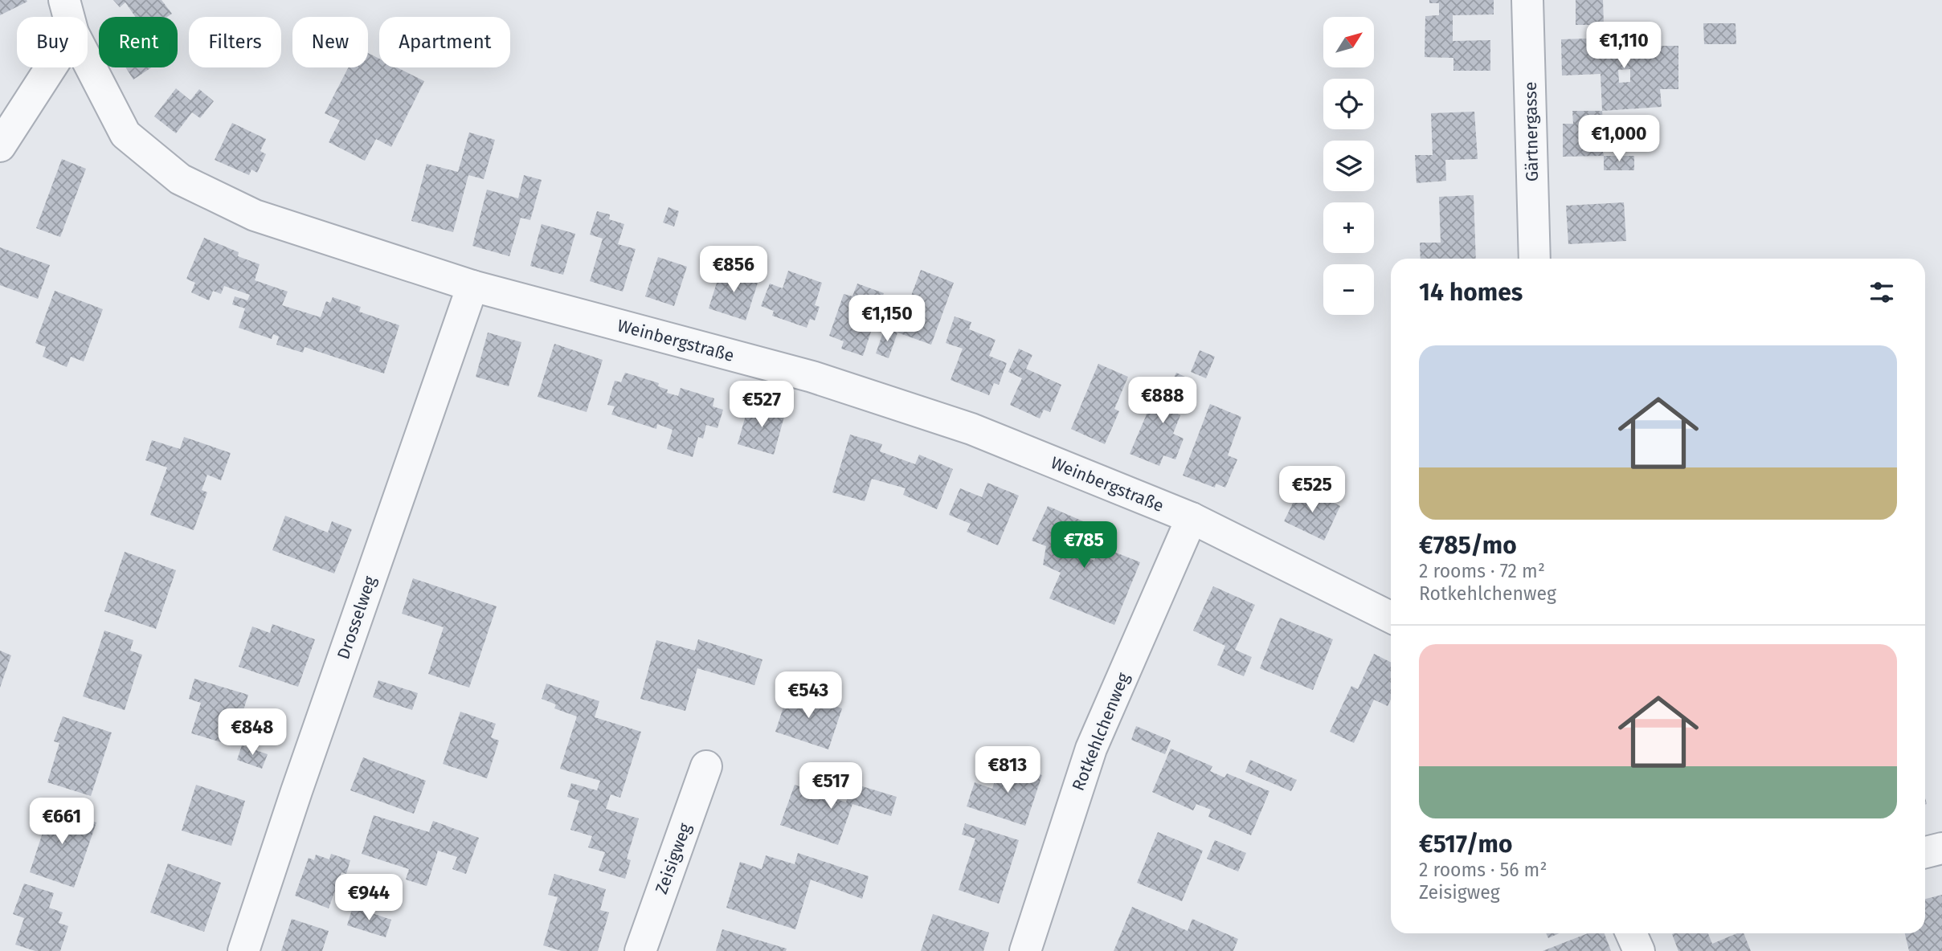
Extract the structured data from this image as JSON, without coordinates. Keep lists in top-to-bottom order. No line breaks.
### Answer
{"streets":{"street":["Gärtnergasse","Weinbergstraße","Drosselweg","Rotkehlchenweg","Zeisigweg"]},"crossings":[["Weinbergstraße","Drosselweg"],["Weinbergstraße","Rotkehlchenweg"]],"north":"top right","page":{"map_buttons":["+","−"],"chip":["Buy","Rent","Filters","New","Apartment"],"price":["€1,110","€1,000","€856","€1,150","€888","€527","€525","€785","€543","€848","€813","€517","€661","€944"],"heading":"14 homes","list":[{"name":"€785/mo","note":"2 rooms · 72 m² · Rotkehlchenweg"},{"name":"€517/mo","note":"2 rooms · 56 m² · Zeisigweg"}]}}
